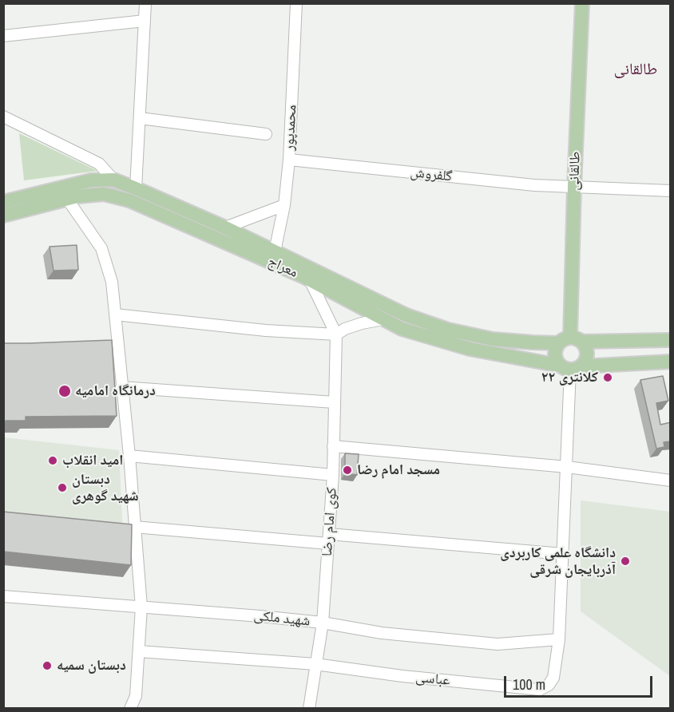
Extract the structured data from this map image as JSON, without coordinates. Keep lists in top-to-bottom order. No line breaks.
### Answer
{"streets":{"main road":["طالقانی","معراج"],"street":["محمدپور","گلفروش","کوی امام رضا","شهید ملکی","عباسی"]},"crossings":[["محمدپور","گلفروش"],["محمدپور","معراج"],["طالقانی","گلفروش"],["طالقانی","معراج"],["کوی امام رضا","شهید ملکی"],["کوی امام رضا","عباسی"],["شهید ملکی","عباسی"]],"districts":["طالقانی"],"places":["کلانتری ٢٢","درمانگاه امامیه","امید انقلاب","مسجد امام رضا","دبستان شهید گوهری","دانشگاه علمی کاربردی آذربایجان شرقی","دبستان سمیه"],"scale_bar":"100 m"}
